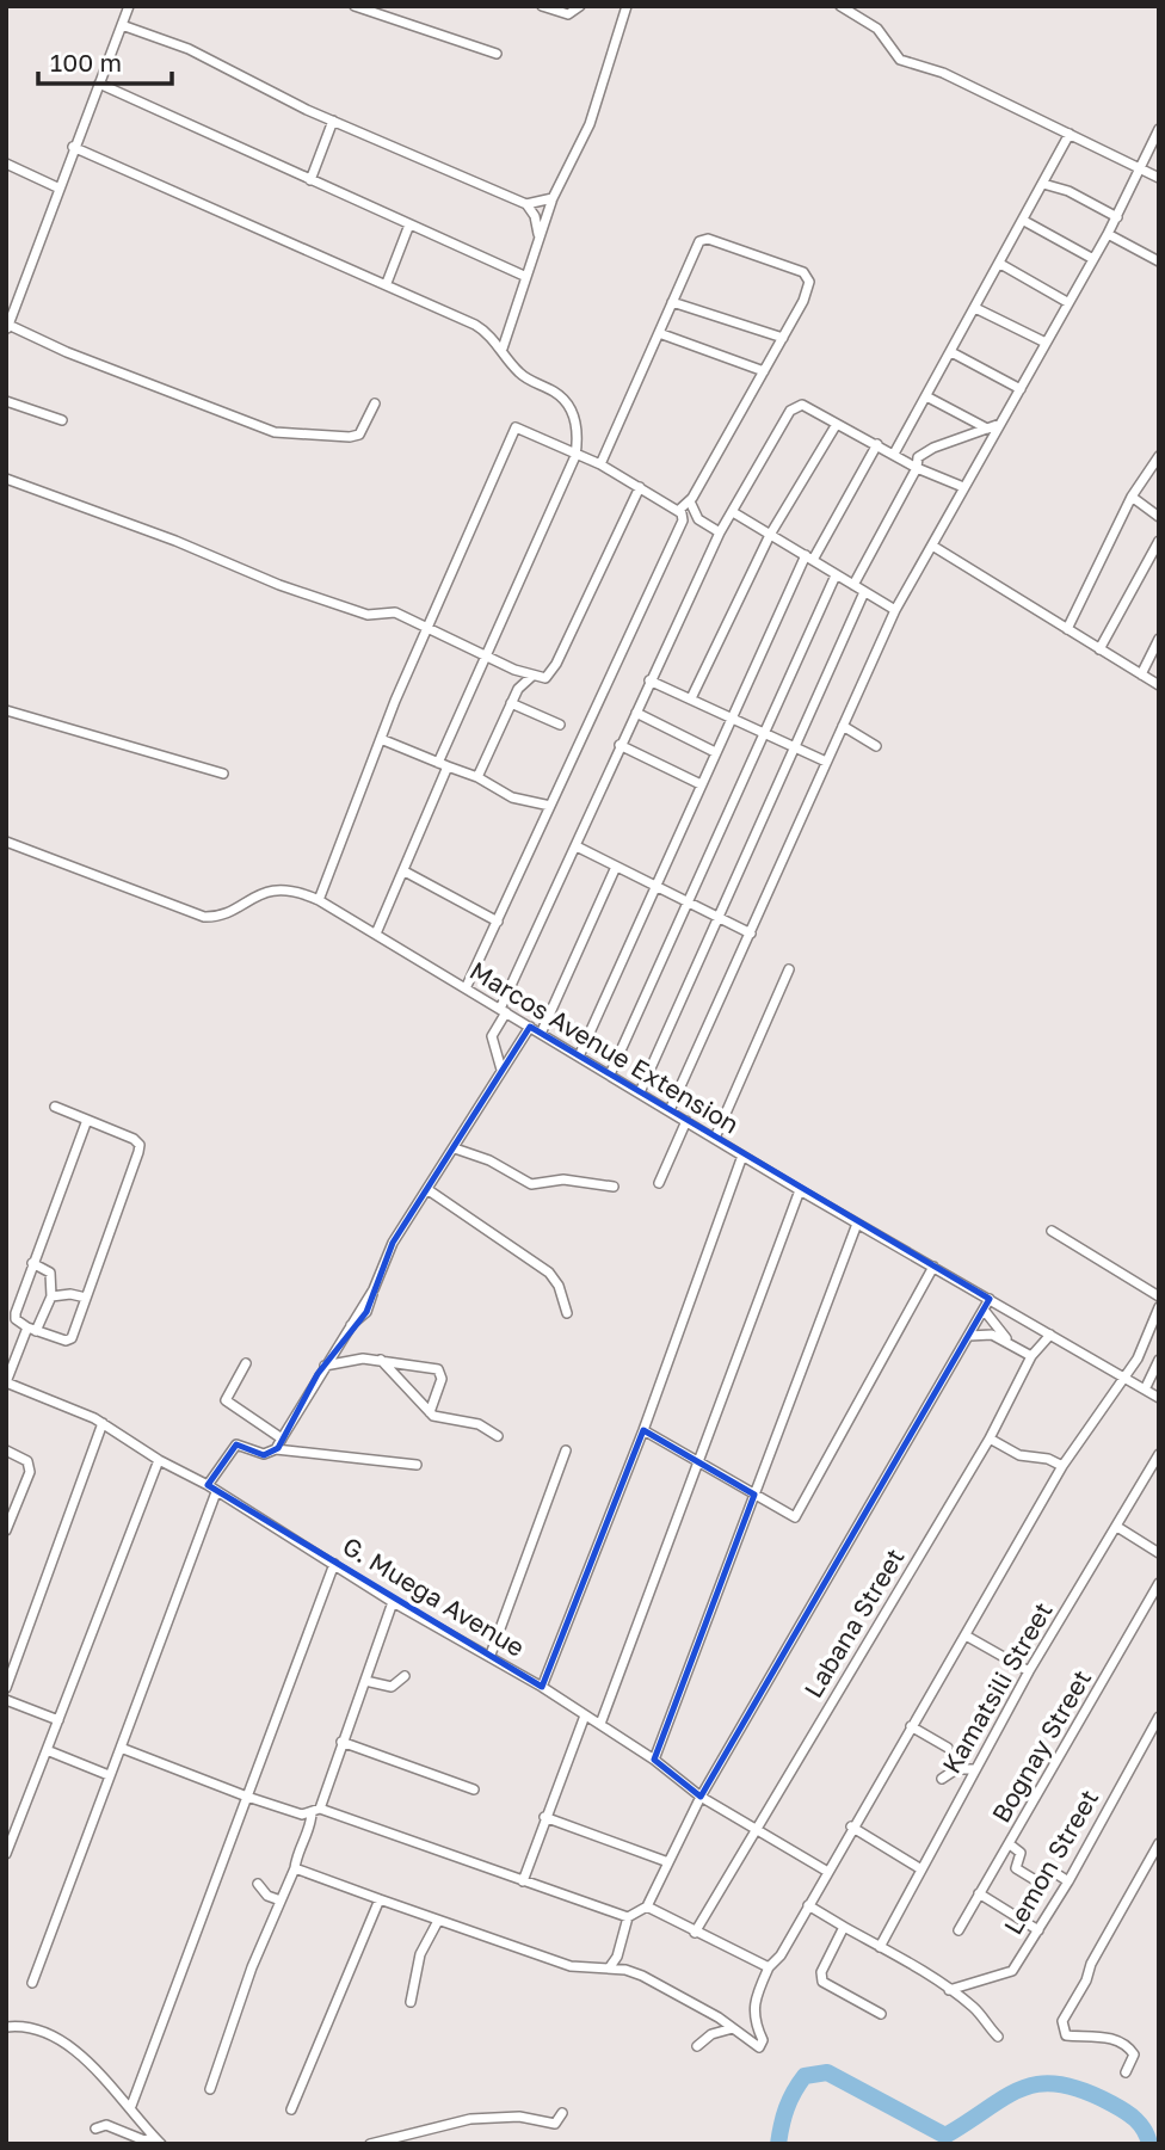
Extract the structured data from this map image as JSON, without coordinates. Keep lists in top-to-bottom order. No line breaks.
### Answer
{"streets":{"street":["Marcos Avenue Extension","G. Muega Avenue","Labana Street","Kamatsili Street","Bognay Street","Lemon Street"]},"crossings":[["Marcos Avenue Extension","Labana Street"],["G. Muega Avenue","Labana Street"]],"scale_bar":"100 m"}
